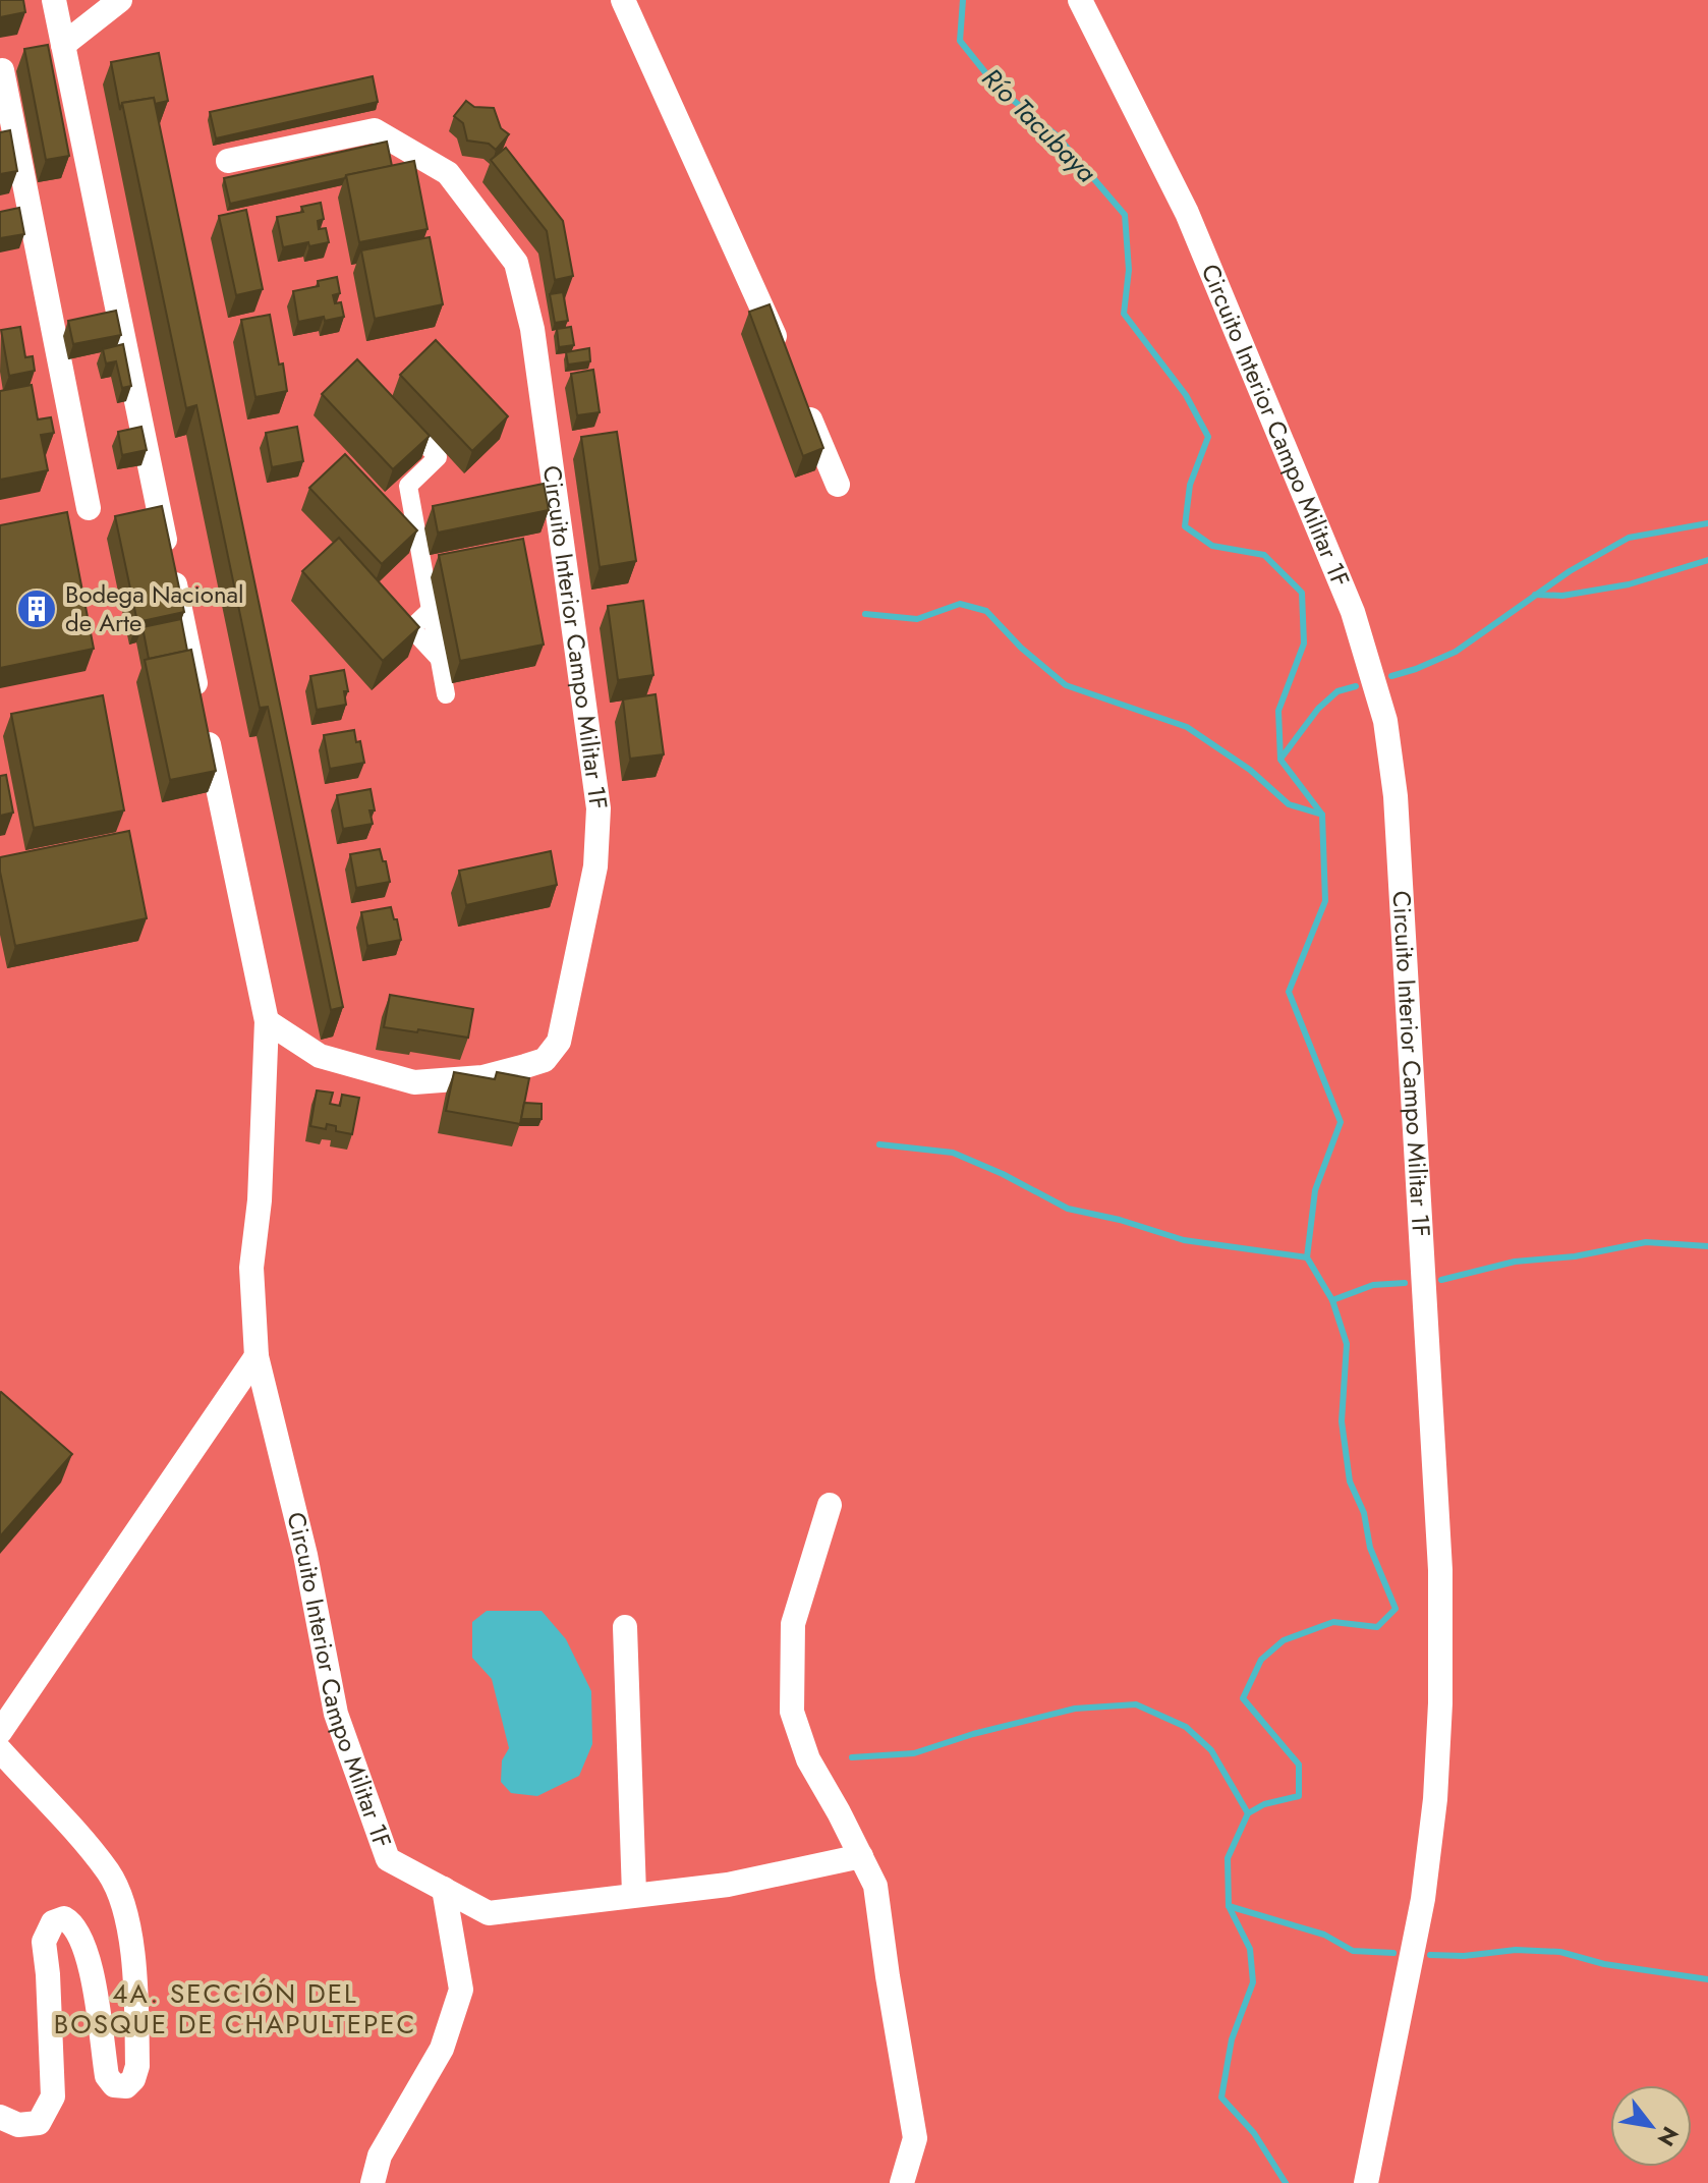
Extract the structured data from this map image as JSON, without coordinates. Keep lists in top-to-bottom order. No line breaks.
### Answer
{"streets":{"street":["Circuito Interior Campo Militar 1F"]},"districts":["4A. SECCIÓN DEL BOSQUE DE CHAPULTEPEC"],"water":["Río Tacubaya"],"places":{"building":["Bodega Nacional de Arte"]},"north":"bottom right"}
